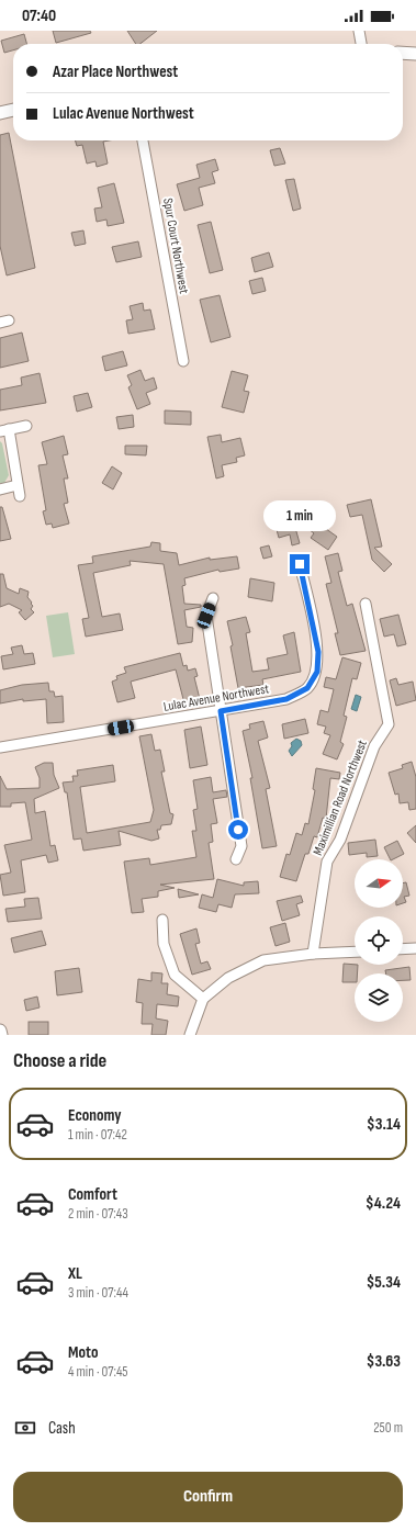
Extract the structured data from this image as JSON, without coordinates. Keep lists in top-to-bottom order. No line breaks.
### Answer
{"streets":{"street":["Spur Court Northwest","Lulac Avenue Northwest","Maximillian Road Northwest"]},"north":"right","page":{"status":"07:40","banner":["Azar Place Northwest","Lulac Avenue Northwest"],"bubble":"1 min","heading":"Choose a ride","list":[{"name":"Economy","note":"1 min · 07:42","value":"$3.14"},{"name":"Comfort","note":"2 min · 07:43","value":"$4.24"},{"name":"XL","note":"3 min · 07:44","value":"$5.34"},{"name":"Moto","note":"4 min · 07:45","value":"$3.63"}],"pay":["Cash","250 m"],"buttons":"Confirm"}}
